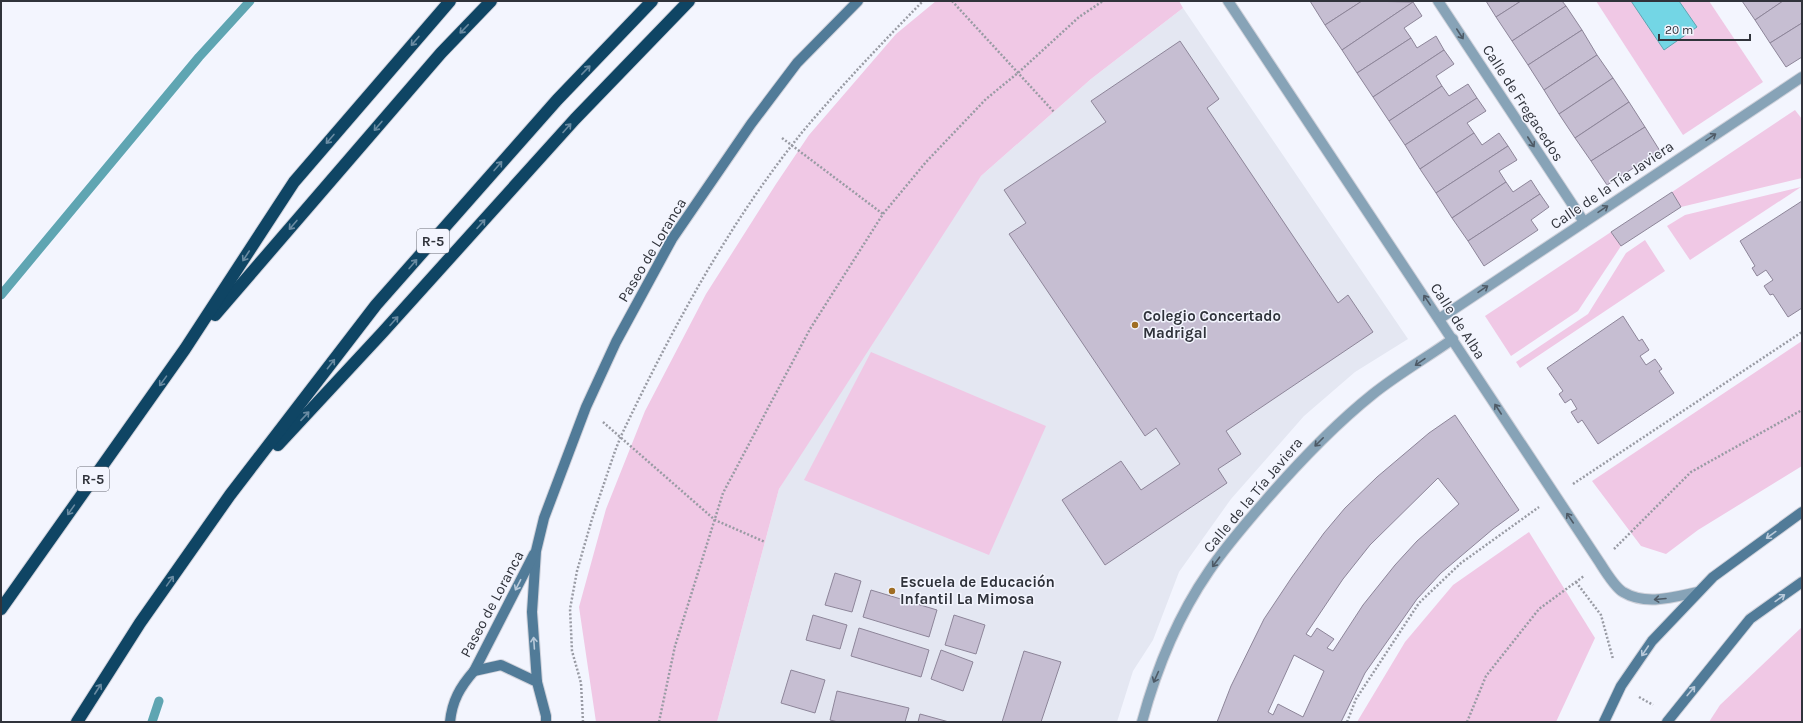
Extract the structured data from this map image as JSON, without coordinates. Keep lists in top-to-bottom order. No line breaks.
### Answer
{"streets":{"highway":["R-5"],"street":["Calle de Fregacedos","Calle de la Tía Javiera","Paseo de Loranca","Calle de Alba"]},"crossings":[["Calle de Fregacedos","Calle de la Tía Javiera"],["Calle de la Tía Javiera","Calle de Alba"]],"one_way":["Calle de Fregacedos","Calle de Alba"],"places":["Colegio Concertado Madrigal","Escuela de Educación Infantil La Mimosa"],"scale_bar":"20 m"}
